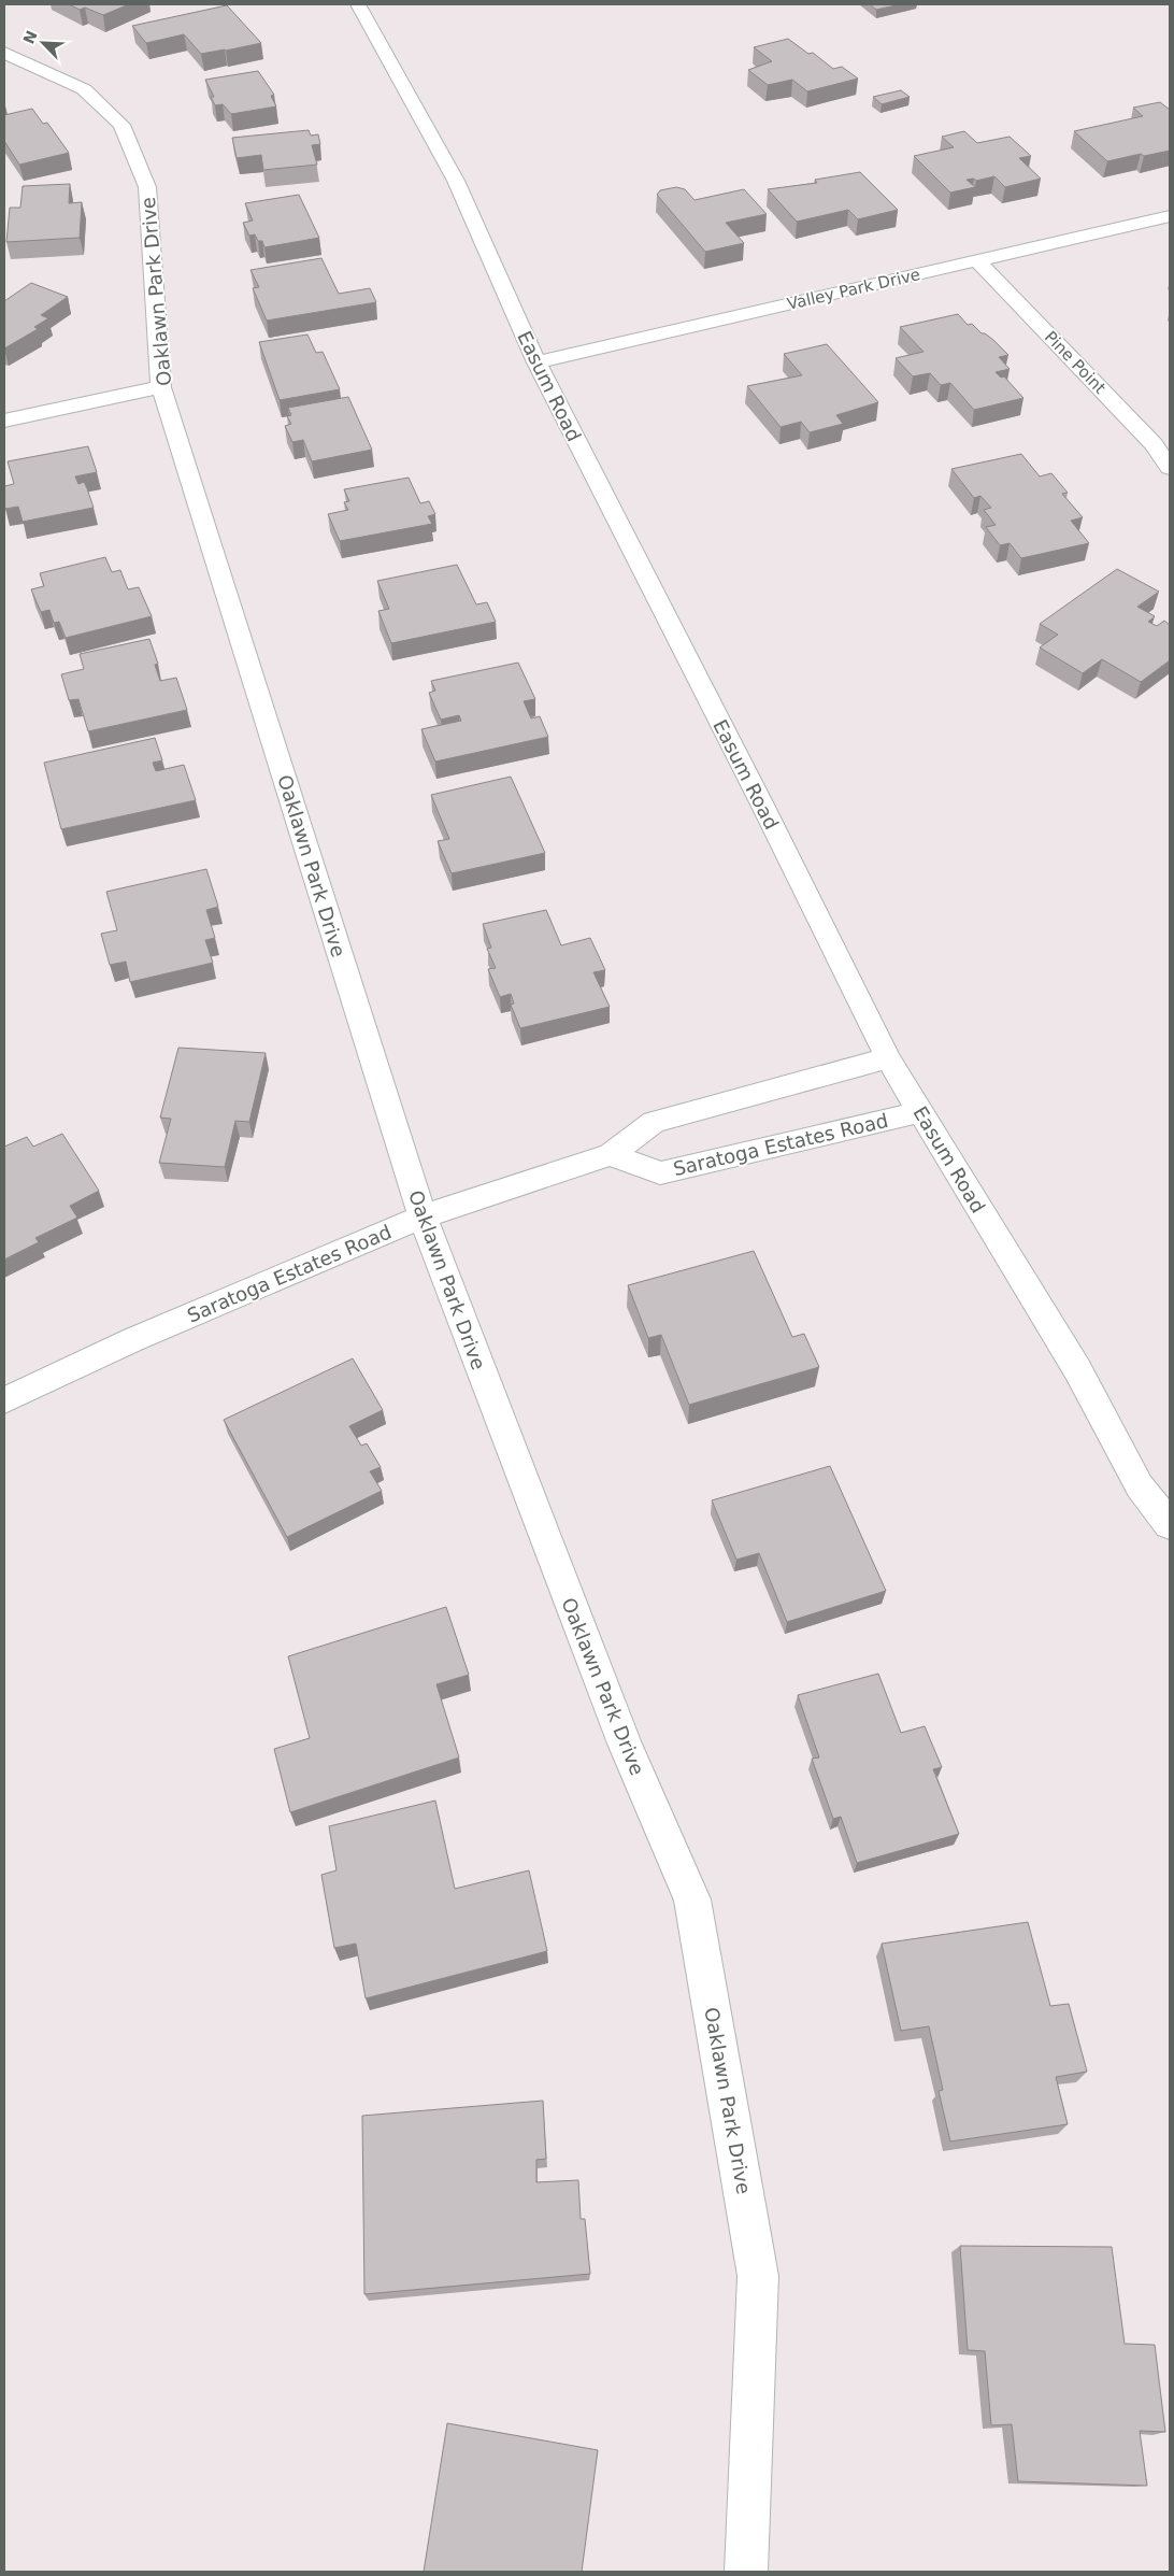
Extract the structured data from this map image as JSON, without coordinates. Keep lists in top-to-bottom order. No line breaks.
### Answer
{"streets":{"street":["Valley Park Drive","Oaklawn Park Drive","Pine Point","Easum Road","Saratoga Estates Road"]},"crossings":[["Valley Park Drive","Pine Point"],["Valley Park Drive","Easum Road"],["Oaklawn Park Drive","Saratoga Estates Road"],["Easum Road","Saratoga Estates Road"]],"north":"top left"}
